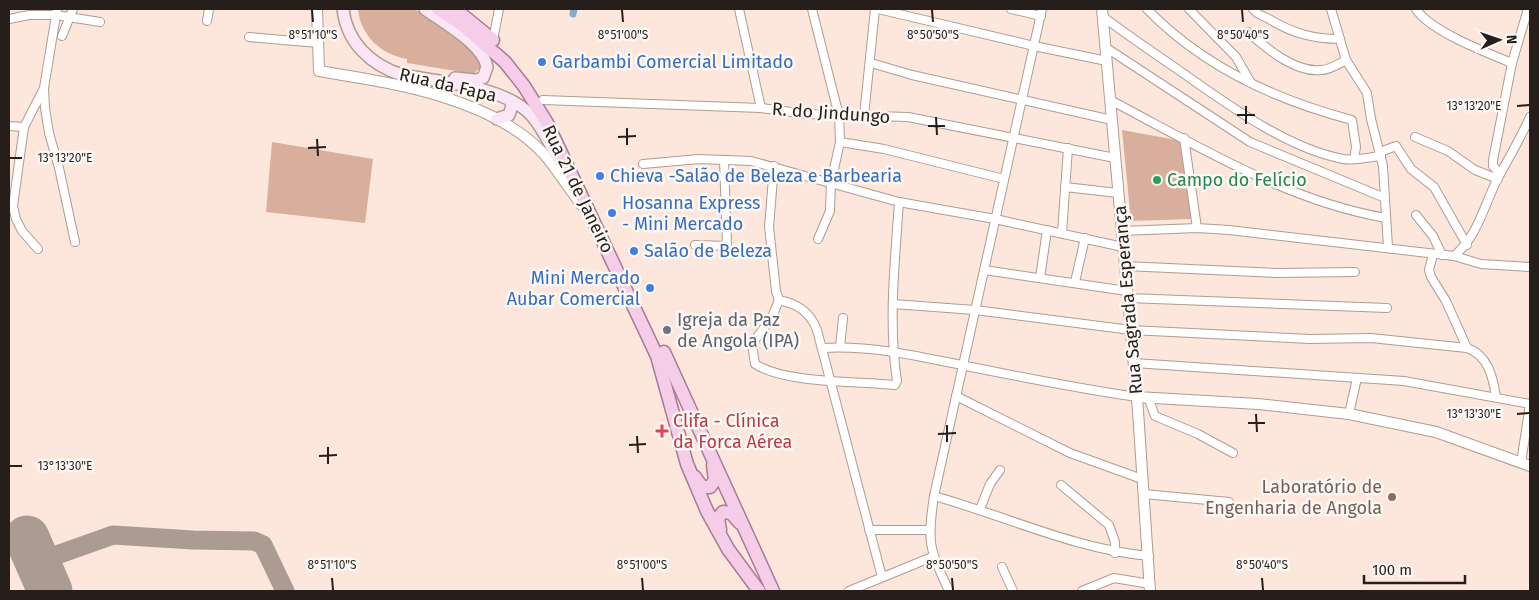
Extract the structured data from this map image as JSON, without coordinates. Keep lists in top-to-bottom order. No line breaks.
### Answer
{"streets":{"main road":["Rua da Fapa","Rua 21 de Janeiro"],"street":["R. do Jindungo","Rua Sagrada Esperança"]},"crossings":[["Rua da Fapa","Rua 21 de Janeiro"],["R. do Jindungo","Rua Sagrada Esperança"]],"places":{"other":["Garbambi Comercial Limitado","Chieva -Salão de Beleza e Barbearia","Campo do Felício","Hosanna Express - Mini Mercado","Salão de Beleza","Mini Mercado Aubar Comercial","Igreja da Paz de Angola (IPA)","Laboratório de Engenharia de Angola"],"health":["Clifa - Clínica da Forca Aérea"]},"scale_bar":"100 m","north":"right","coordinates":["8°51'10\"S","8°51'00\"S","8°50'50\"S","8°50'40\"S","13°13'20\"E","13°13'30\"E"]}
